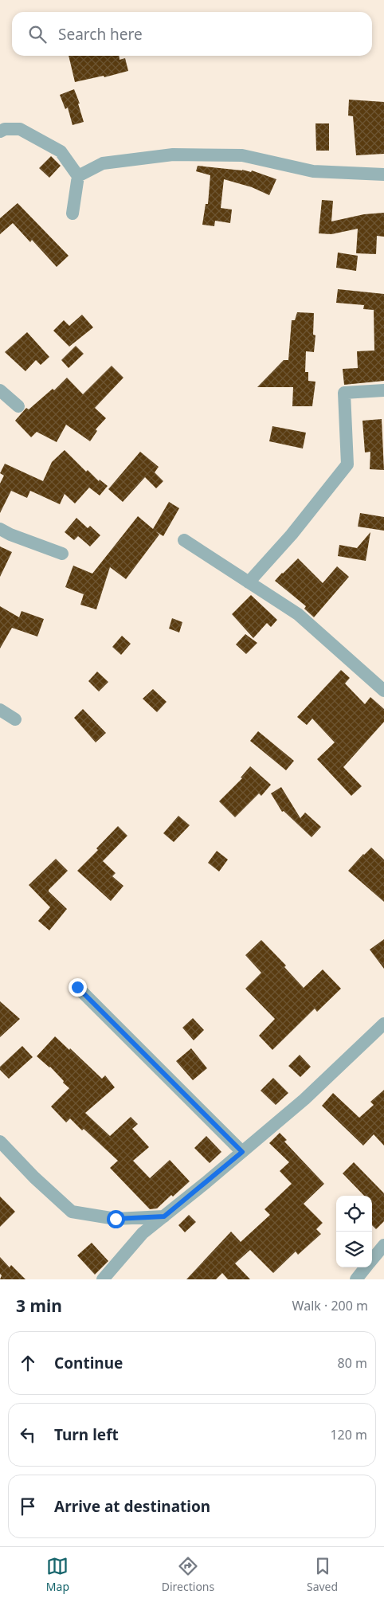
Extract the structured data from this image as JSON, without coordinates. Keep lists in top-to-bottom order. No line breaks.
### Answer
{"page":{"search":"Search here","heading":["3 min","Walk · 200 m"],"list":[["Continue","80 m"],["Turn left","120 m"],"Arrive at destination"],"nav":["Map","Directions","Saved"]}}
